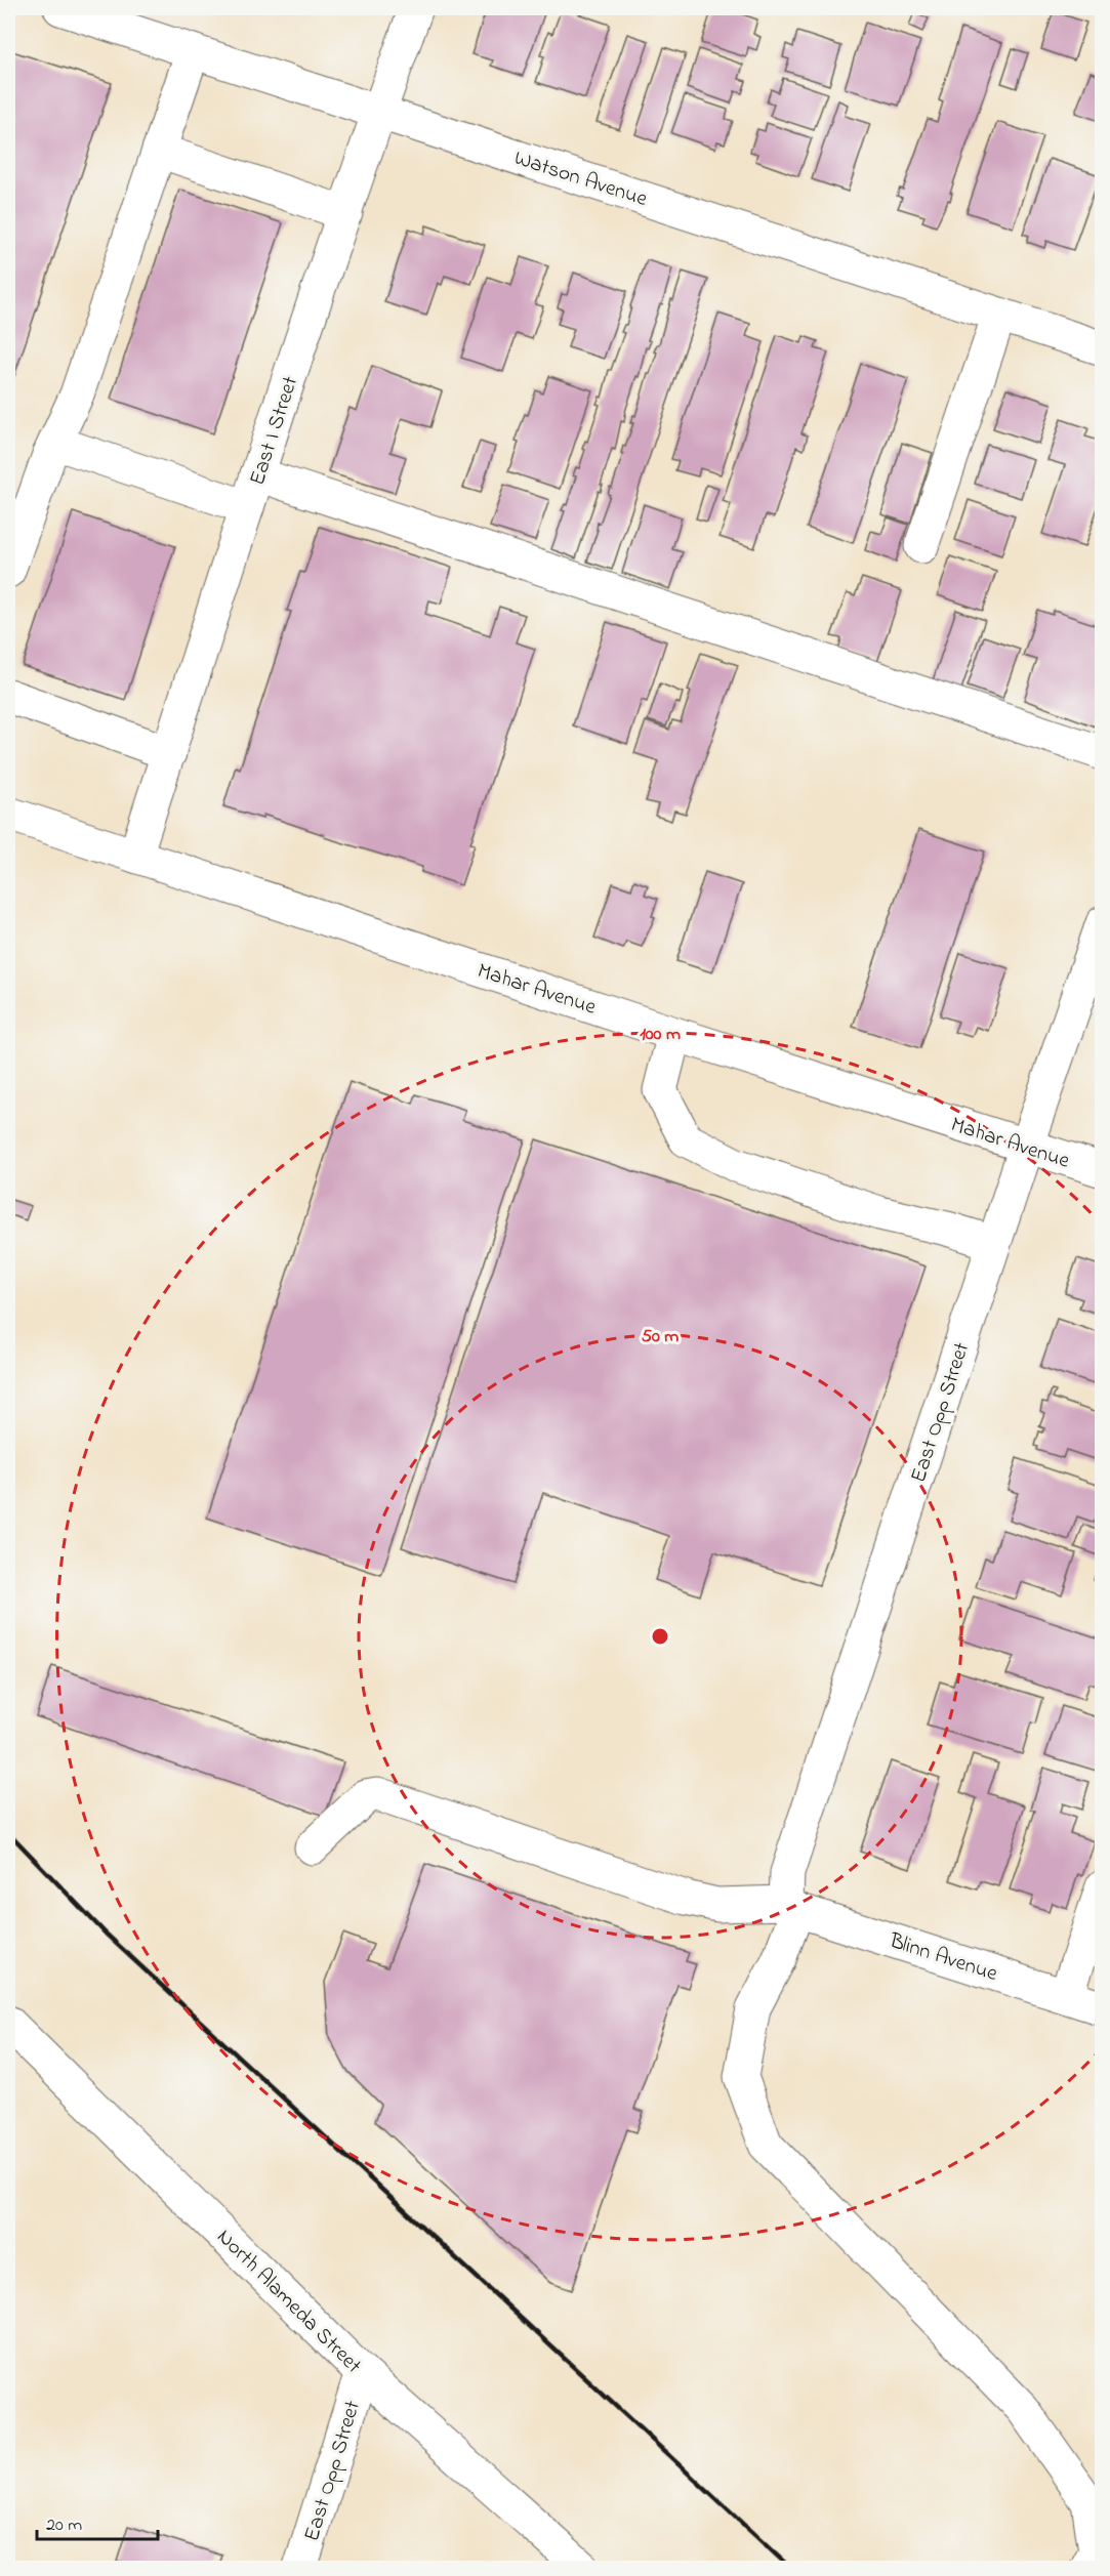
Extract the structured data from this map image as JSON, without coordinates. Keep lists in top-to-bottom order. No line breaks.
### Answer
{"streets":{"street":["Watson Avenue","East I Street","Mahar Avenue","East Opp Street","Blinn Avenue","North Alameda Street"]},"crossings":[["Watson Avenue","East I Street"],["East I Street","Mahar Avenue"],["Mahar Avenue","East Opp Street"],["East Opp Street","Blinn Avenue"],["East Opp Street","North Alameda Street"]],"scale_bar":"20 m","rings":["100 m","50 m"]}
